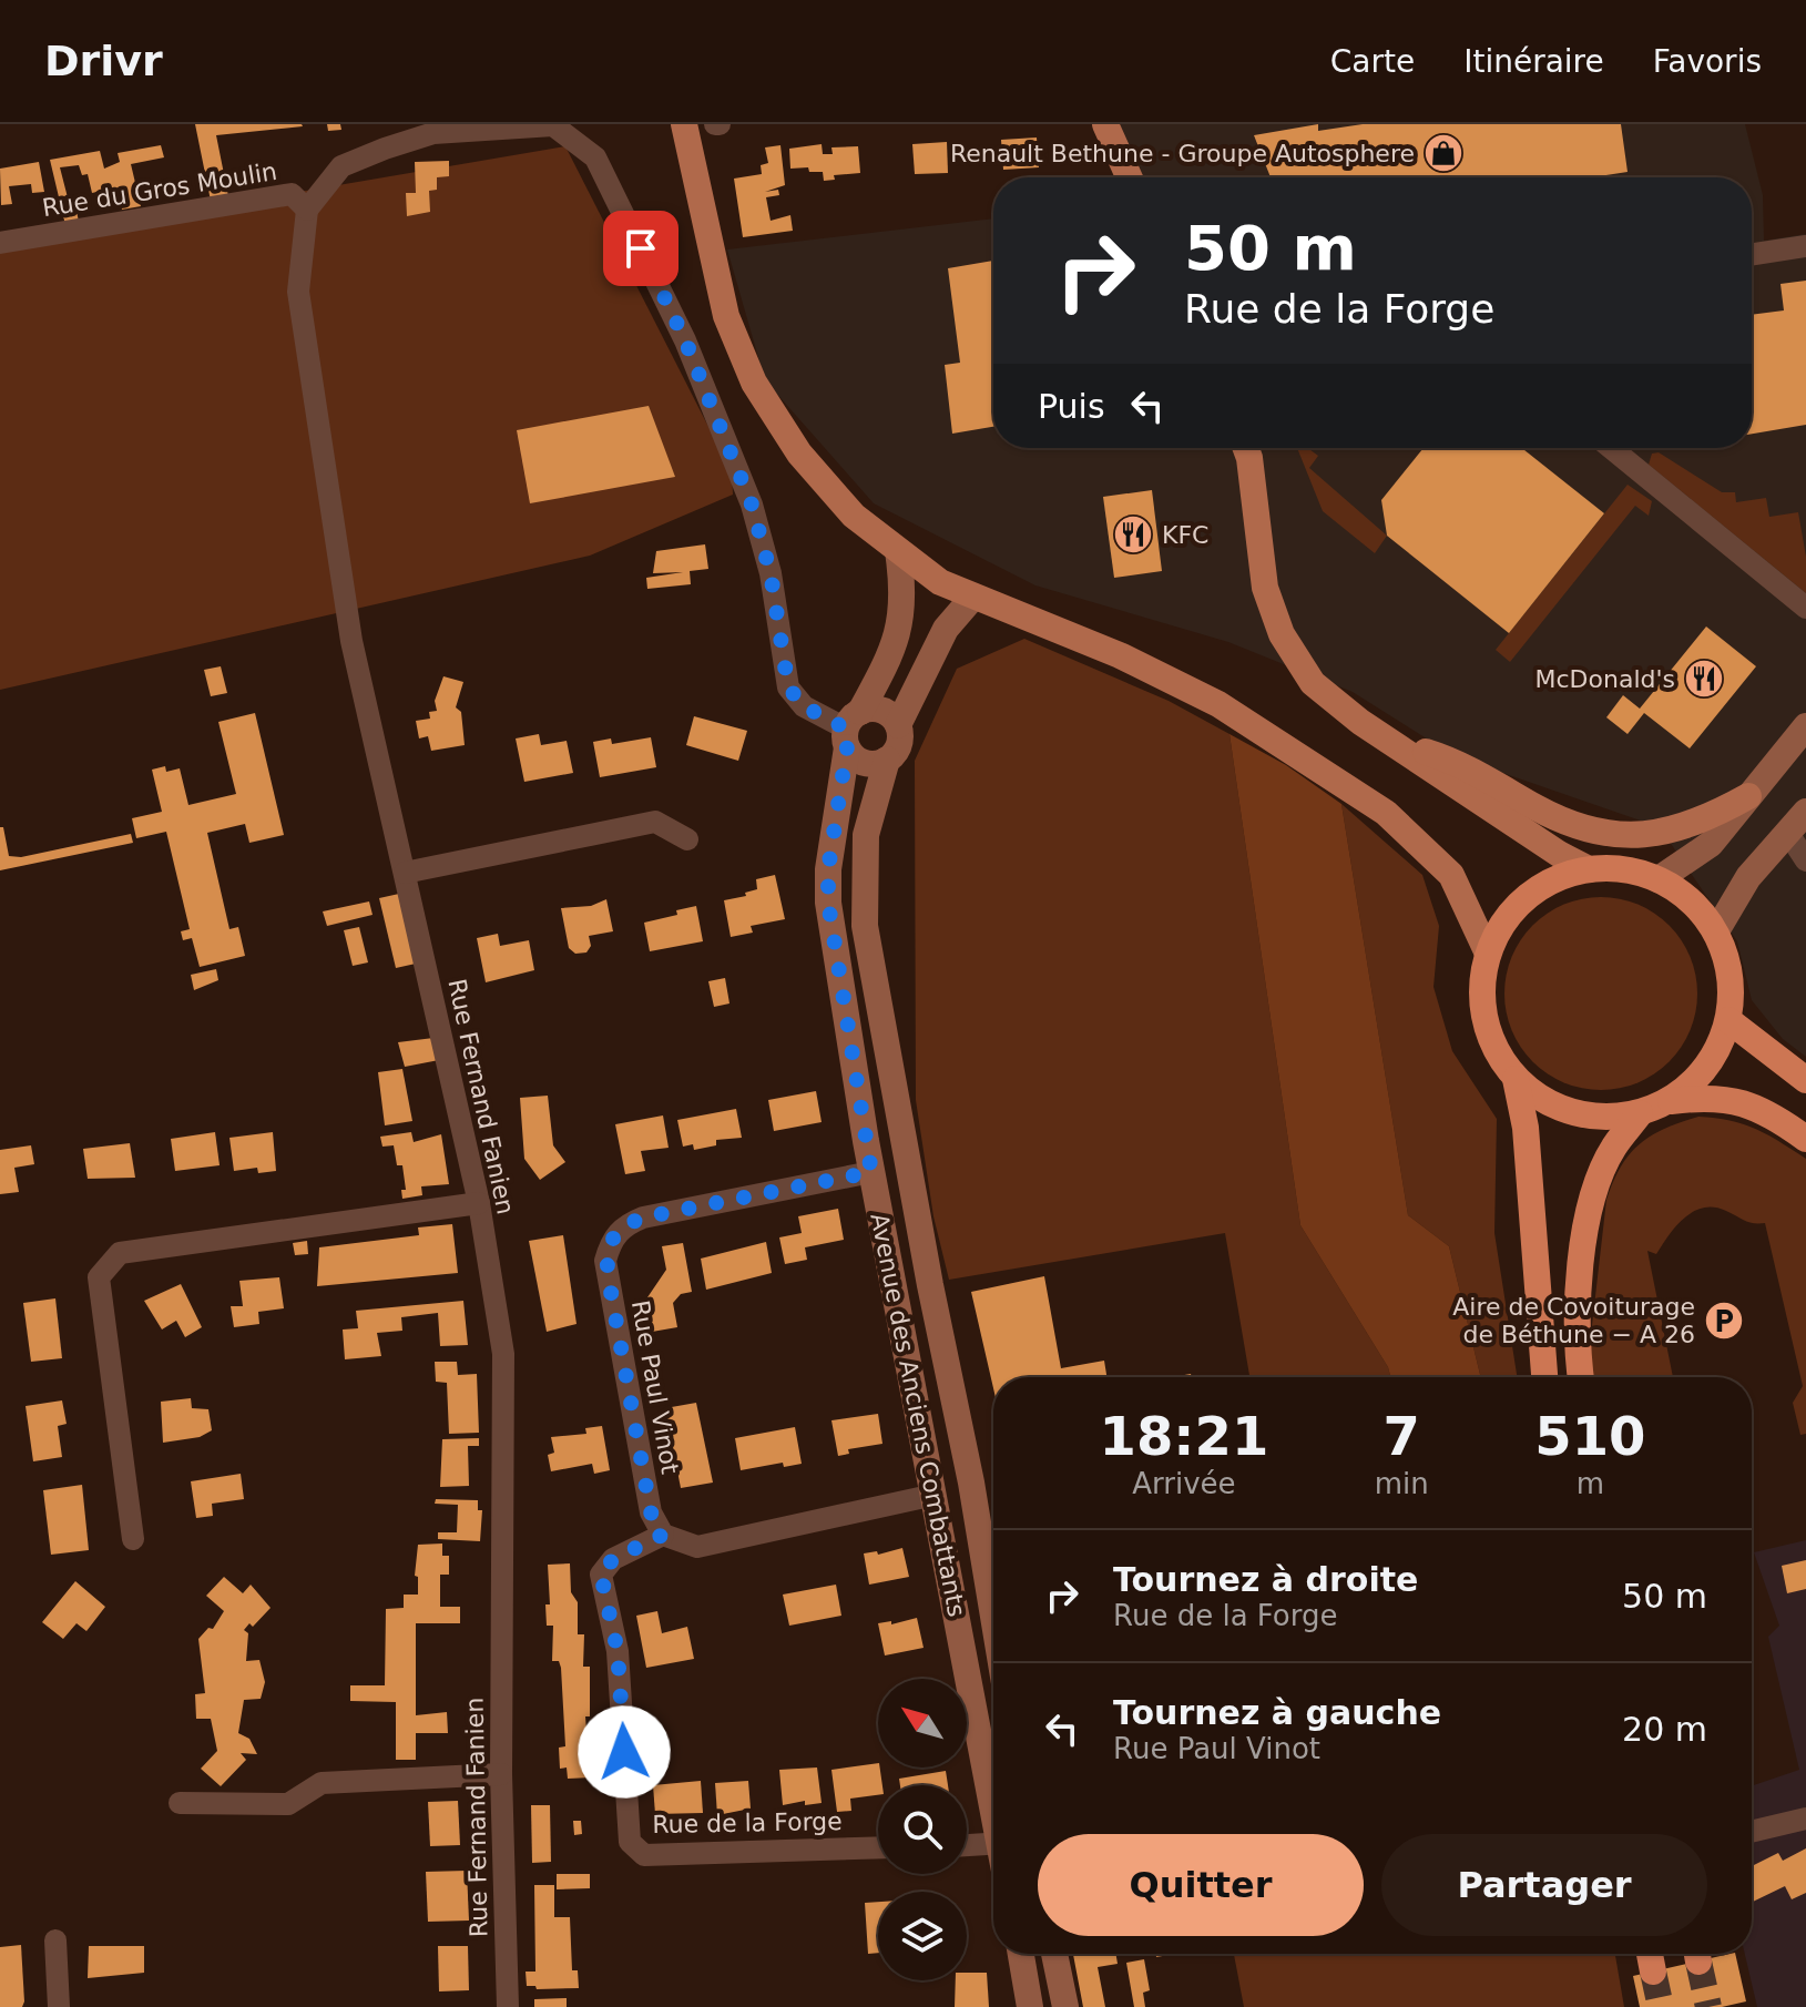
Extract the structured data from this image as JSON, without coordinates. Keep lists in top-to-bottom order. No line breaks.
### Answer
{"streets":{"street":["Rue du Gros Moulin","Rue Fernand Fanien","Rue Paul Vinot","Avenue des Anciens Combattants","Rue de la Forge"]},"crossings":[["Rue du Gros Moulin","Rue Fernand Fanien"],["Rue Paul Vinot","Avenue des Anciens Combattants"],["Rue Paul Vinot","Rue de la Forge"]],"places":{"shop":["Renault Bethune - Groupe Autosphere"],"restaurant":["KFC","McDonald's"],"parking":["Aire de Covoiturage de Béthune − A 26"]},"north":"top left","page":{"header":"Drivr","nav":["Carte","Itinéraire","Favoris"],"turn":["50 m","Rue de la Forge"],"then":"Puis","eta":["18:21","Arrivée","7","min","510","m"],"list":[{"name":"Tournez à droite","note":"Rue de la Forge","value":"50 m"},{"name":"Tournez à gauche","note":"Rue Paul Vinot","value":"20 m"}],"buttons":["Quitter","Partager"]}}
